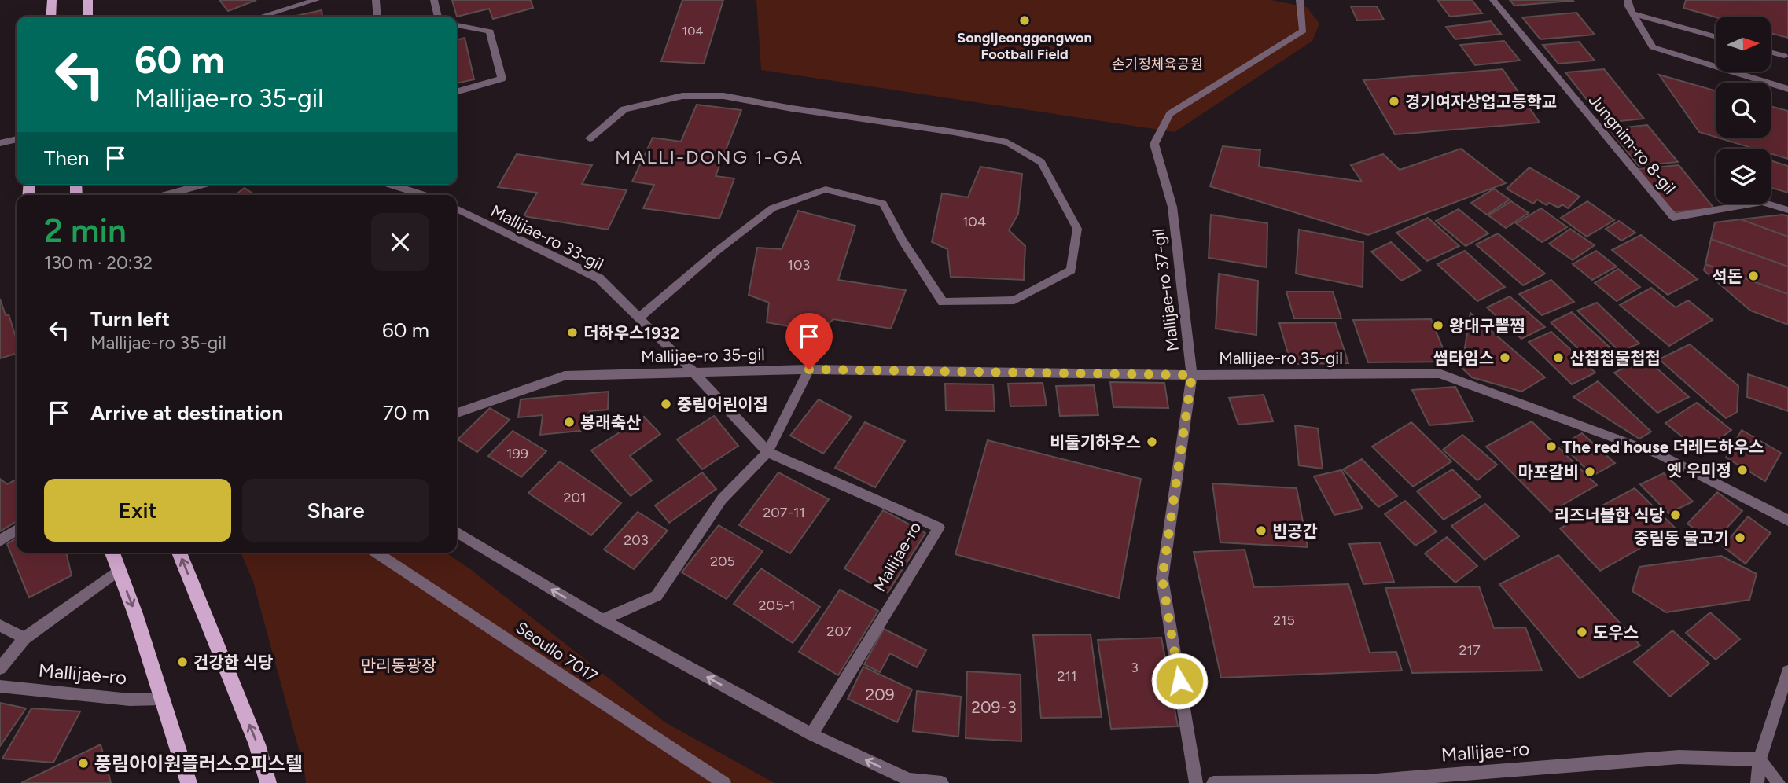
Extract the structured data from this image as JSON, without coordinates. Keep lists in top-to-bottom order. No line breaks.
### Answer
{"streets":{"main road":["Mallijae-ro"],"street":["Jungnim-ro 8-gil","Mallijae-ro 33-gil","Mallijae-ro 37-gil","Mallijae-ro 35-gil","Seoullo 7017"]},"crossings":[["Mallijae-ro 33-gil","Mallijae-ro 35-gil"],["Mallijae-ro 33-gil","Mallijae-ro"],["Mallijae-ro 37-gil","Mallijae-ro 35-gil"]],"districts":["MALLI-DONG 1-GA"],"parks":["손기정체육공원","만리동광장"],"places":["Songijeonggongwon Football Field","경기여자상업고등학교","석돈","왕대구뽈찜","더하우스1932","썸타임스","산첩첩물첩첩","중림어린이집","봉래축산","비둘기하우스","The red house 더레드하우스","옛 우미정","마포갈비","리즈너블한 식당","빈공간","중림동 물고기","도우스","건강한 식당","풍림아이원플러스오피스텔"],"house_numbers":["104","104","103","199","201","207-11","203","205","205-1","215","207","217","3","211","209","209-3"],"north":"right","page":{"turn":["60 m","Mallijae-ro 35-gil"],"then":"Then","heading":["2 min","130 m · 20:32"],"list":[{"name":"Turn left","note":"Mallijae-ro 35-gil","value":"60 m"},{"name":"Arrive at destination","value":"70 m"}],"buttons":["Exit","Share"]}}
